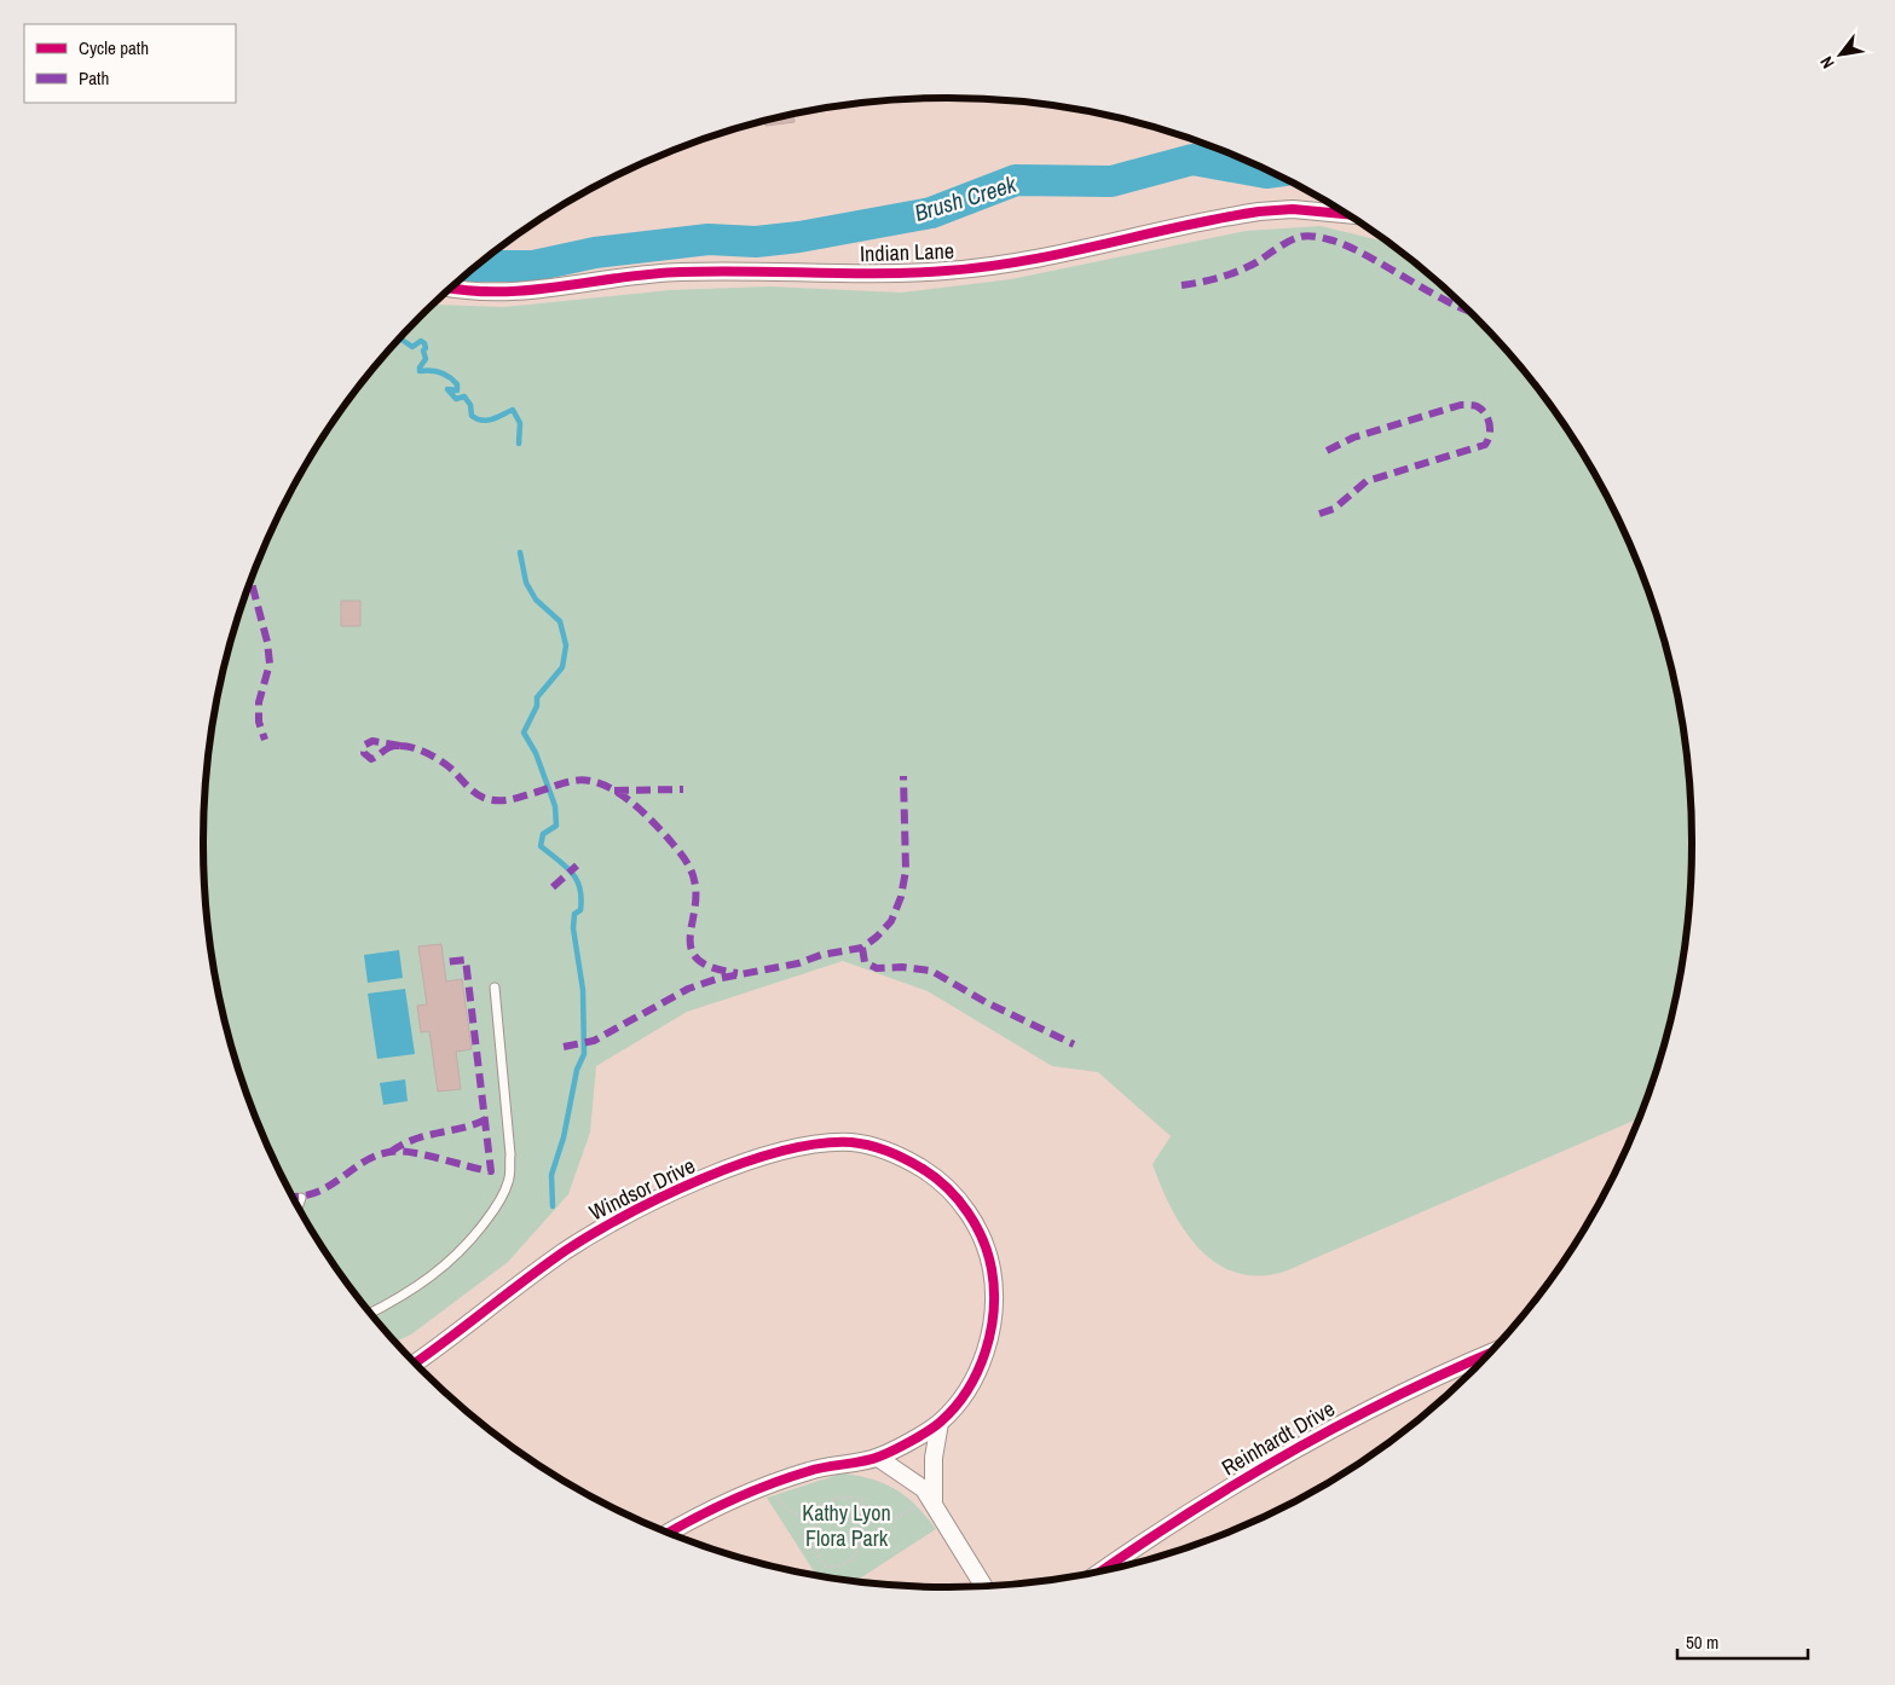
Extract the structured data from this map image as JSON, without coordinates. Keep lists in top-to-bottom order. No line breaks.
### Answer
{"streets":{"street":["Indian Lane","Windsor Drive","Reinhardt Drive"]},"water":["Brush Creek"],"parks":["Kathy Lyon Flora Park"],"legend":["Cycle path","Path"],"scale_bar":"50 m","north":"bottom left"}
